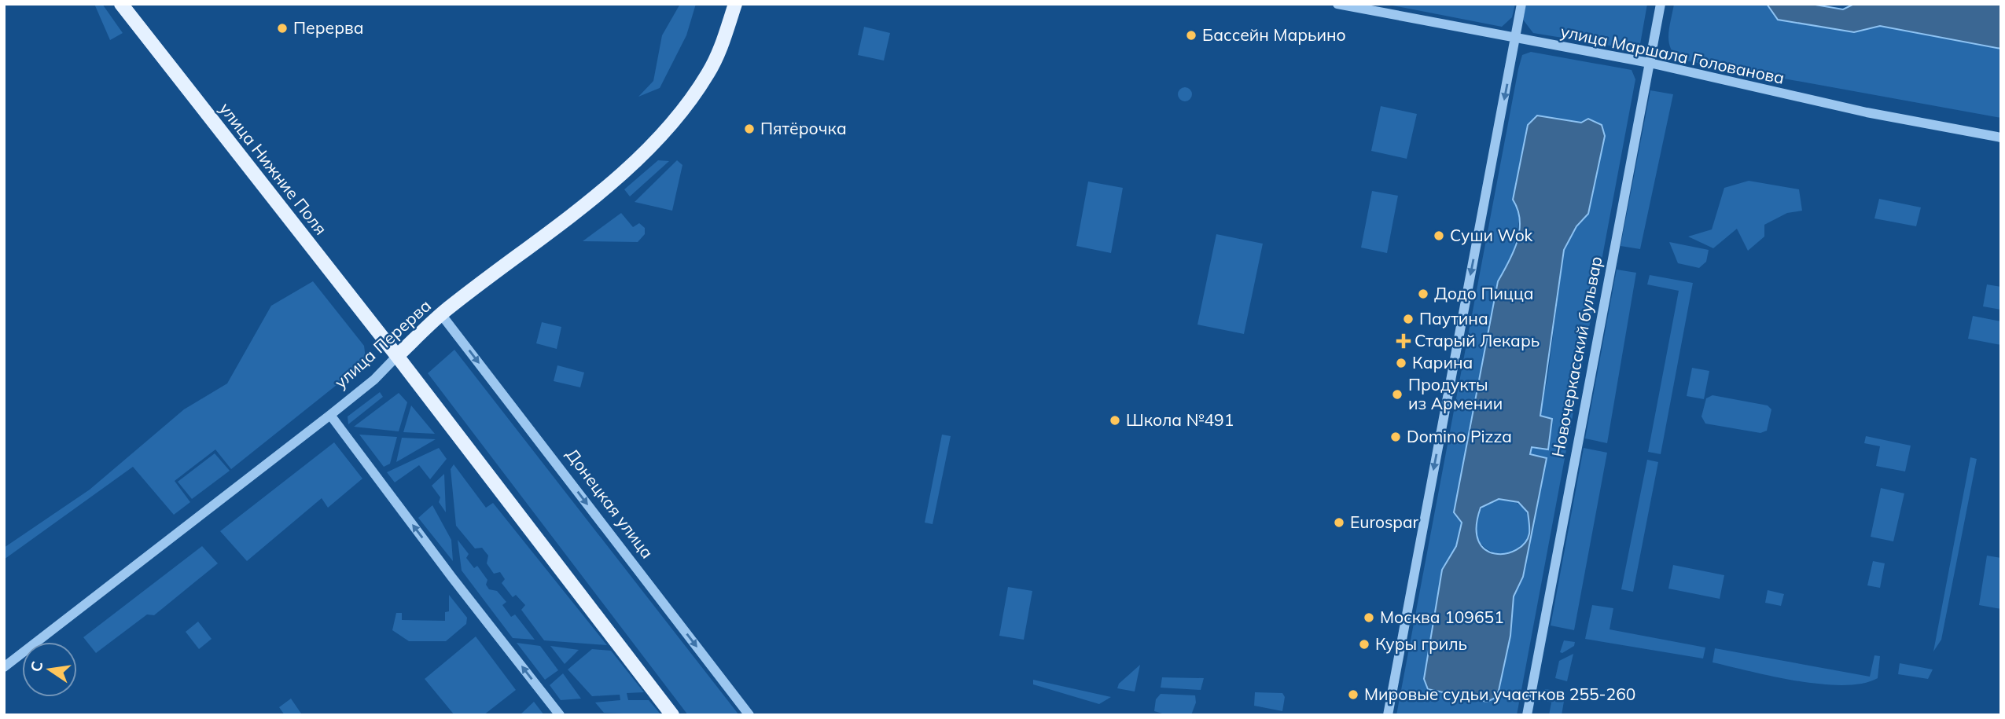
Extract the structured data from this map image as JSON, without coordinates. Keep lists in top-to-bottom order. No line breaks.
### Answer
{"streets":{"main road":["улица Нижние Поля","улица Перерва"],"street":["улица Маршала Голованова","Новочеркасский бульвар","Донецкая улица"]},"crossings":[["улица Маршала Голованова","Новочеркасский бульвар"],["улица Нижние Поля","улица Перерва"],["улица Перерва","Донецкая улица"]],"one_way":["Донецкая улица"],"places":{"other":["Перерва","Бассейн Марьино","Пятёрочка","Суши Wok","Додо Пицца","Паутина","Карина","Продукты из Армении","Школа №491","Domino Pizza","Eurospar","Москва 109651","Куры гриль","Мировые судьи участков 255-260"],"health":["Старый Лекарь"]},"north":"left"}
